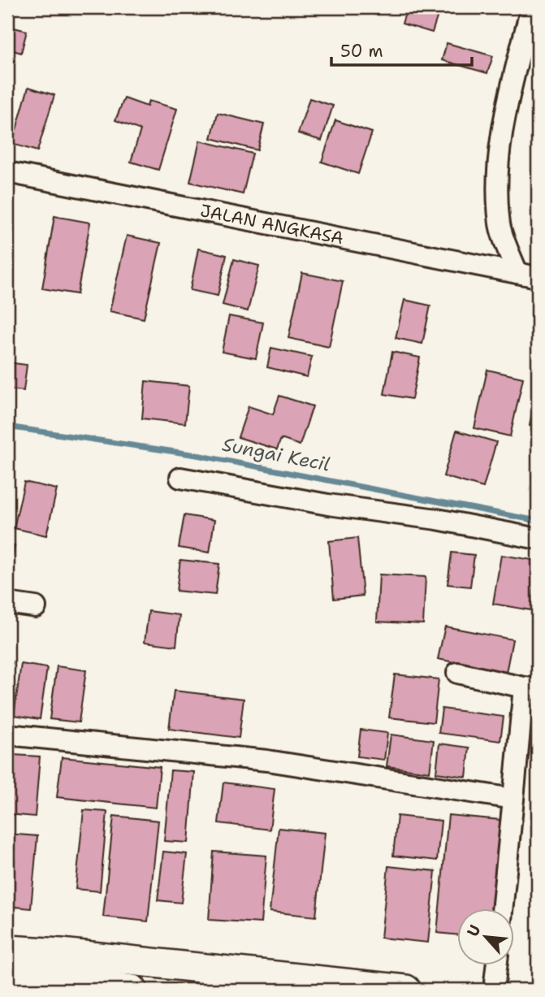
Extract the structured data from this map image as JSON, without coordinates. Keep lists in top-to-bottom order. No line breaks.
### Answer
{"streets":{"street":["JALAN ANGKASA"]},"water":["Sungai Kecil"],"scale_bar":"50 m","north":"top left"}
